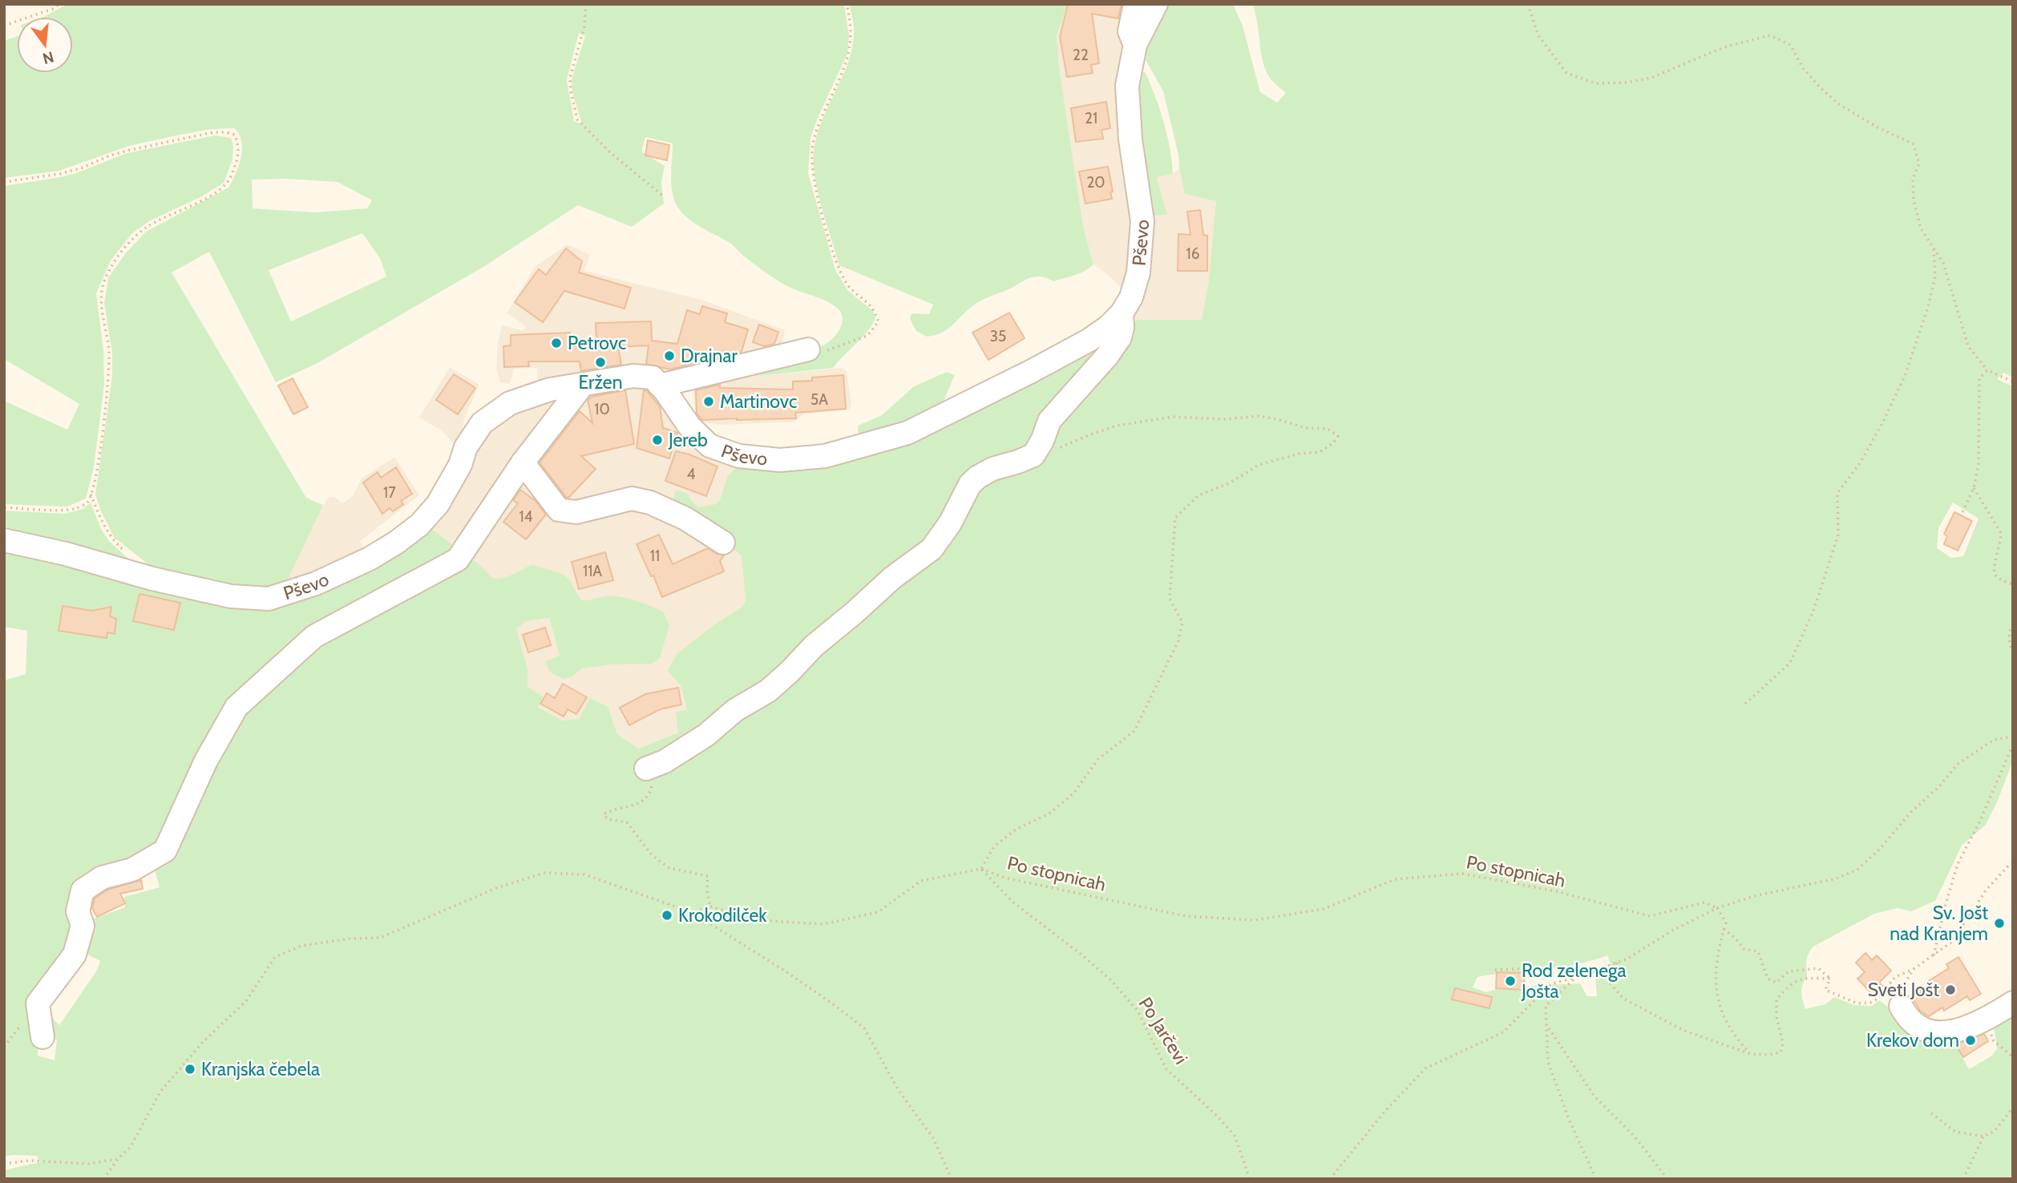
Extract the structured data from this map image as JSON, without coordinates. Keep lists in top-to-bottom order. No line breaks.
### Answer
{"streets":{"street":["Pševo"],"path":["Po stopnicah","Po Jarčevi"]},"crossings":[["Po stopnicah","Po Jarčevi"]],"places":["Petrovc","Drajnar","Eržen","Martinovc","Jereb","Krokodilček","Sv. Jošt nad Kranjem","Rod zelenega Jošta","Sveti Jošt","Krekov dom","Kranjska čebela"],"house_numbers":["22","21","20","16","35","5A","10","4","17","14","11","11A"],"north":"bottom"}
